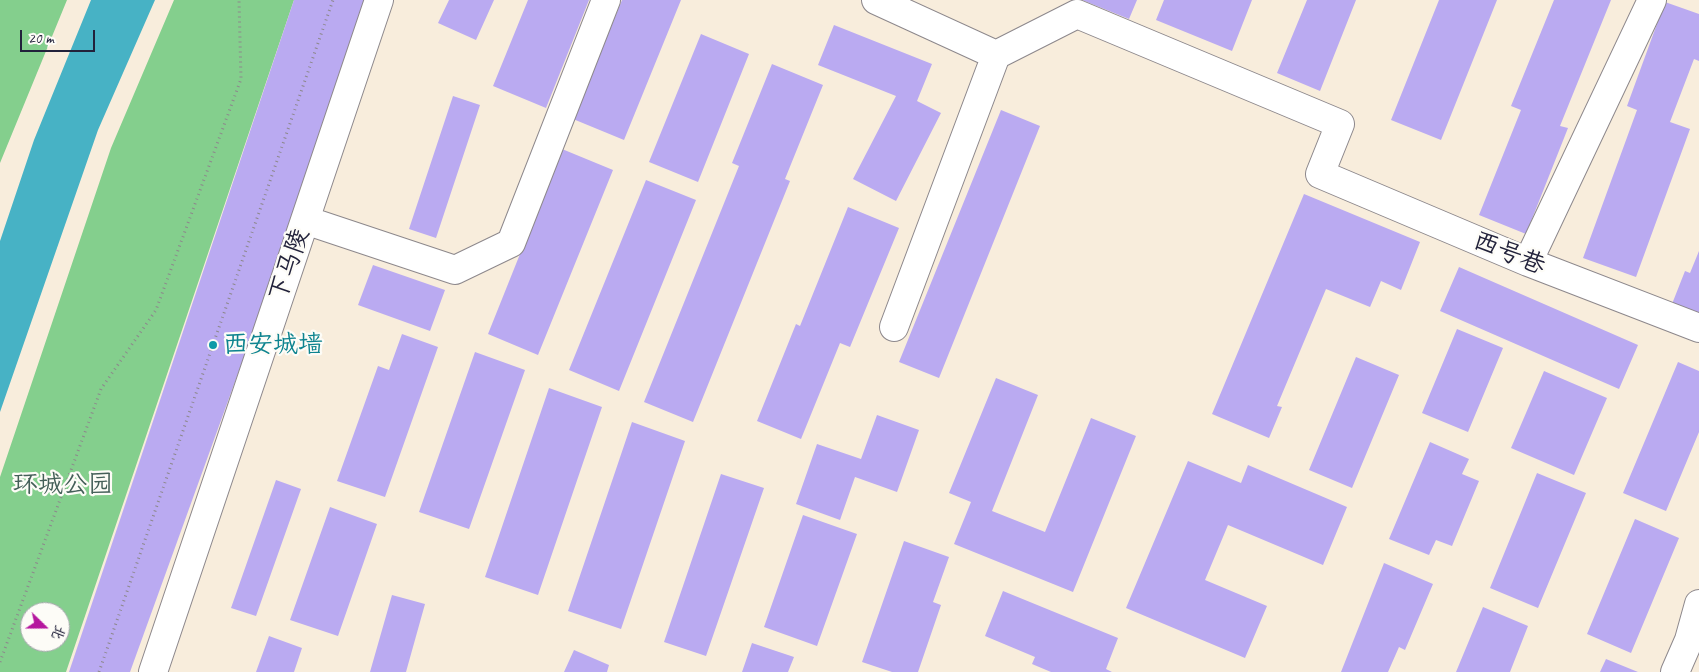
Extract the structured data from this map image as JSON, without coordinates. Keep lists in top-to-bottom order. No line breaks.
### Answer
{"streets":{"street":["西号巷","下马陵"]},"parks":["环城公园"],"places":["西安城墙"],"scale_bar":"20 m","north":"right"}
